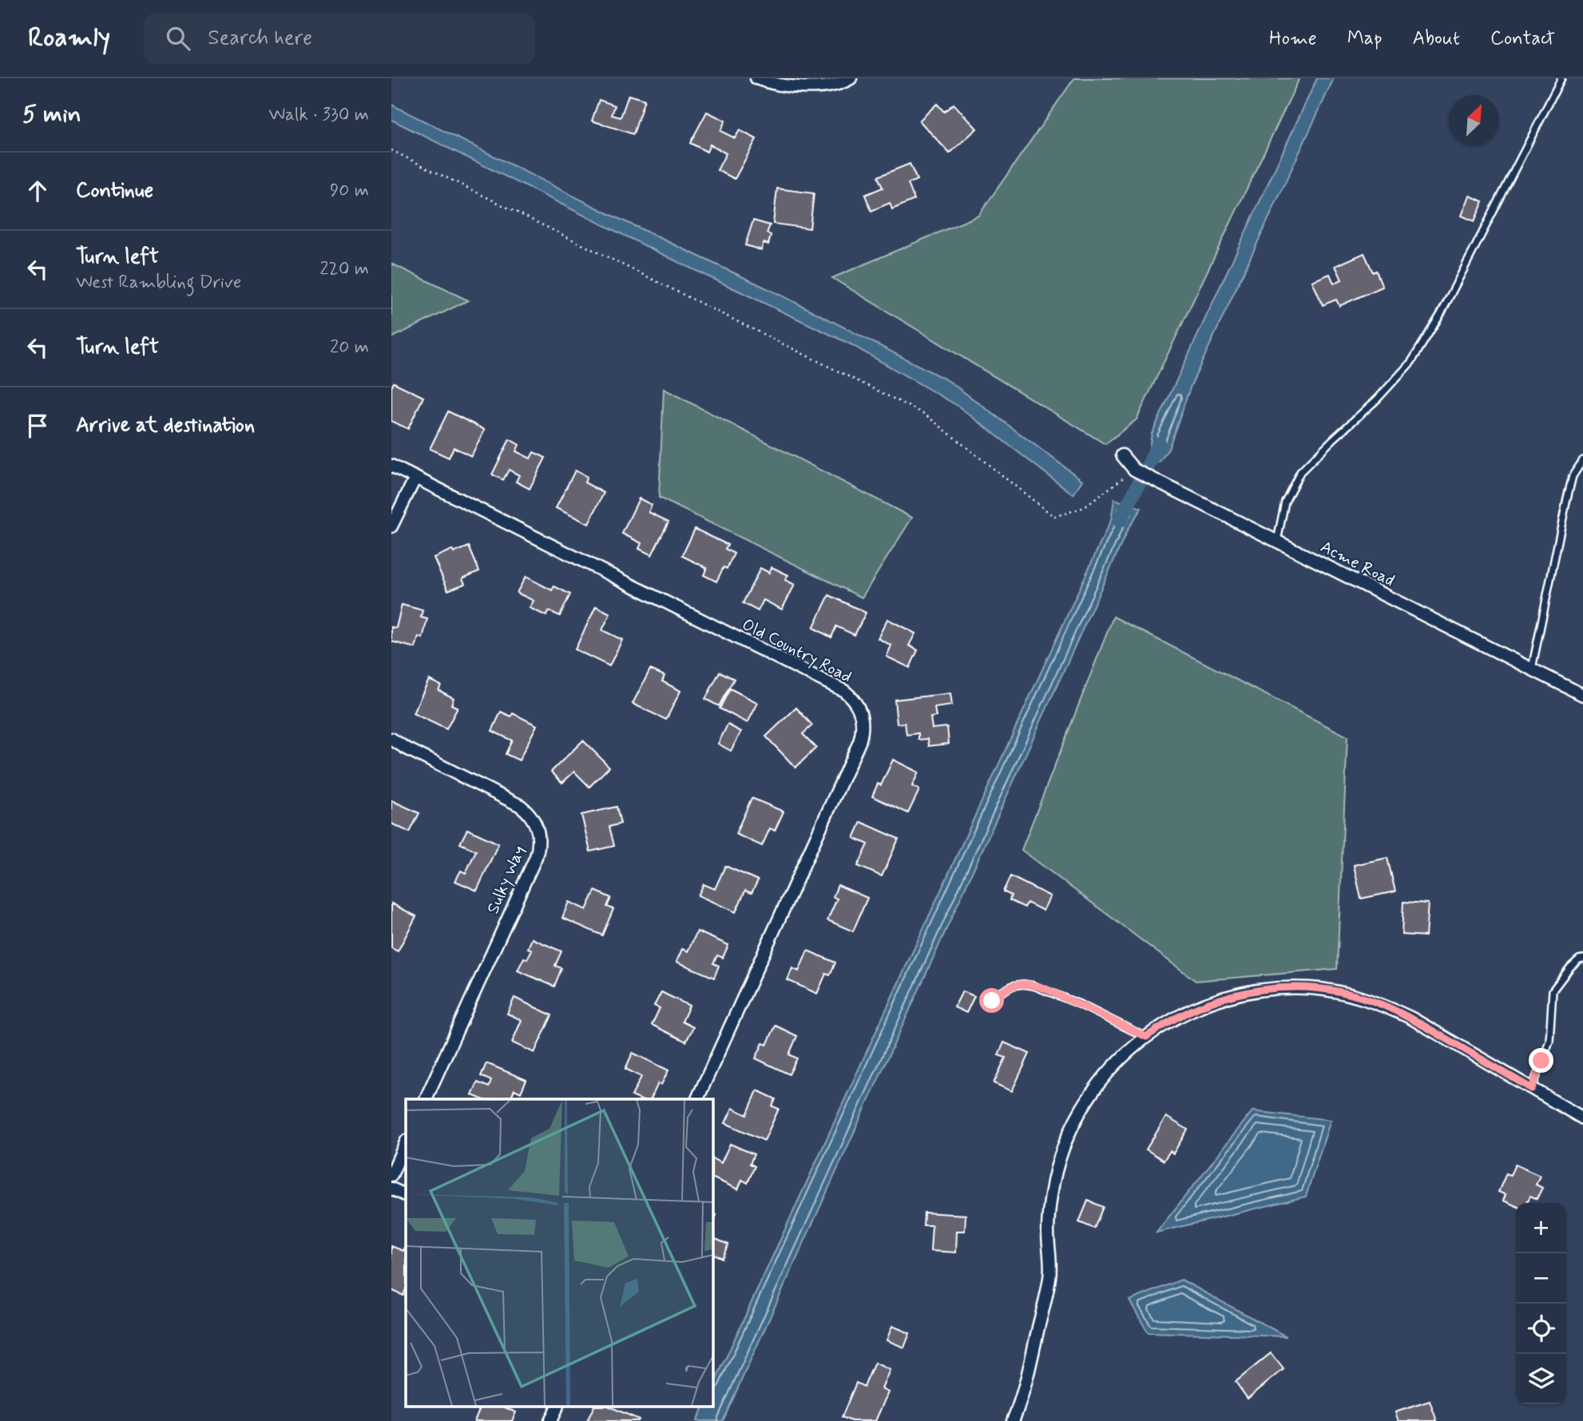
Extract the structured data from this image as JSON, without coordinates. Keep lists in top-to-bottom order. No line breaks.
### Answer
{"streets":{"street":["Acme Road","Old Country Road","Sulky Way"]},"north":"top right","page":{"header":"Roamly","search":"Search here","nav":["Home","Map","About","Contact"],"heading":["5 min","Walk · 330 m"],"list":[["Continue","90 m"],["Turn left","West Rambling Drive","220 m"],["Turn left","20 m"],"Arrive at destination"],"map_buttons":["+","−"]}}
